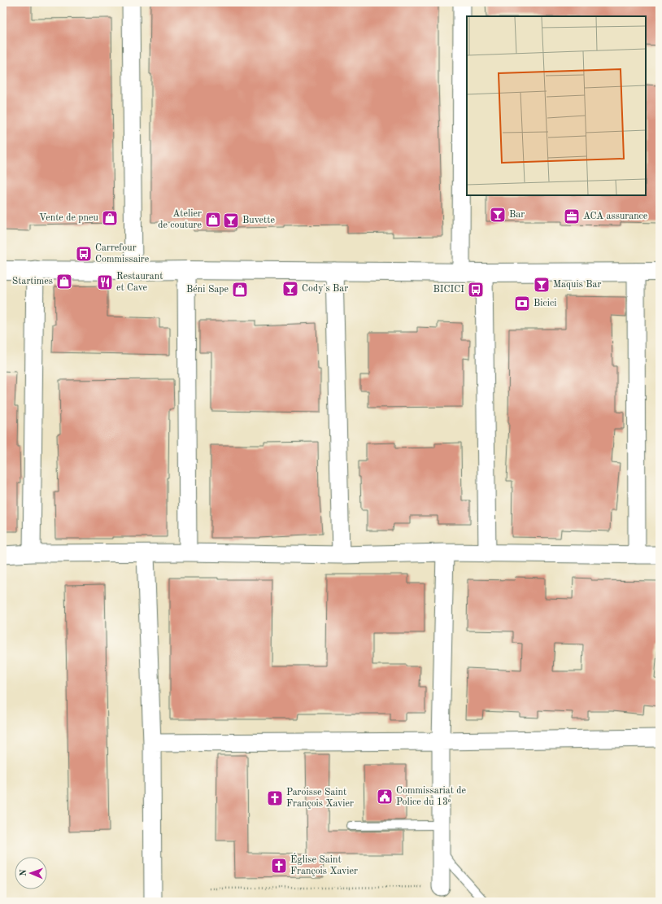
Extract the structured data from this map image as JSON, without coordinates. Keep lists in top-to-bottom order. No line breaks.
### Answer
{"places":{"bar":["Bar","Buvette","Maquis Bar","Cody's Bar"],"office":["ACA assurance"],"shop":["Vente de pneu","Atelier de couture","Startimes","Béni Sape"],"bus stop":["Carrefour Commissaire","BICICI"],"restaurant":["Restaurant et Cave"],"bank":["Bicici"],"public building":["Commissariat de Police du 13ᵉ"],"church":["Paroisse Saint François Xavier","Église Saint François Xavier"]},"north":"left"}
